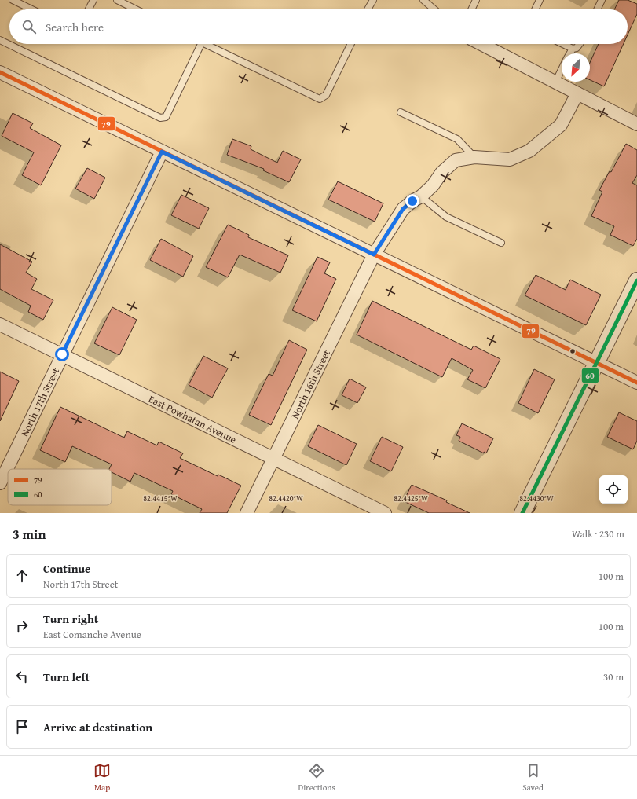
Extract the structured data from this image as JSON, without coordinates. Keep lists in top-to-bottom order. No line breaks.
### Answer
{"streets":{"street":["North 16th Street","North 17th Street","East Powhatan Avenue"]},"crossings":[["North 16th Street","East Powhatan Avenue"],["North 17th Street","East Powhatan Avenue"]],"lines":["transit line 79","transit line 60"],"legend":["79","60"],"north":"bottom left","page":{"search":"Search here","heading":["3 min","Walk · 230 m"],"list":[["Continue","North 17th Street","100 m"],["Turn right","East Comanche Avenue","100 m"],["Turn left","30 m"],"Arrive at destination"],"nav":["Map","Directions","Saved"]},"coordinates":["82.4415°W","82.4420°W","82.4425°W","82.4430°W"]}
